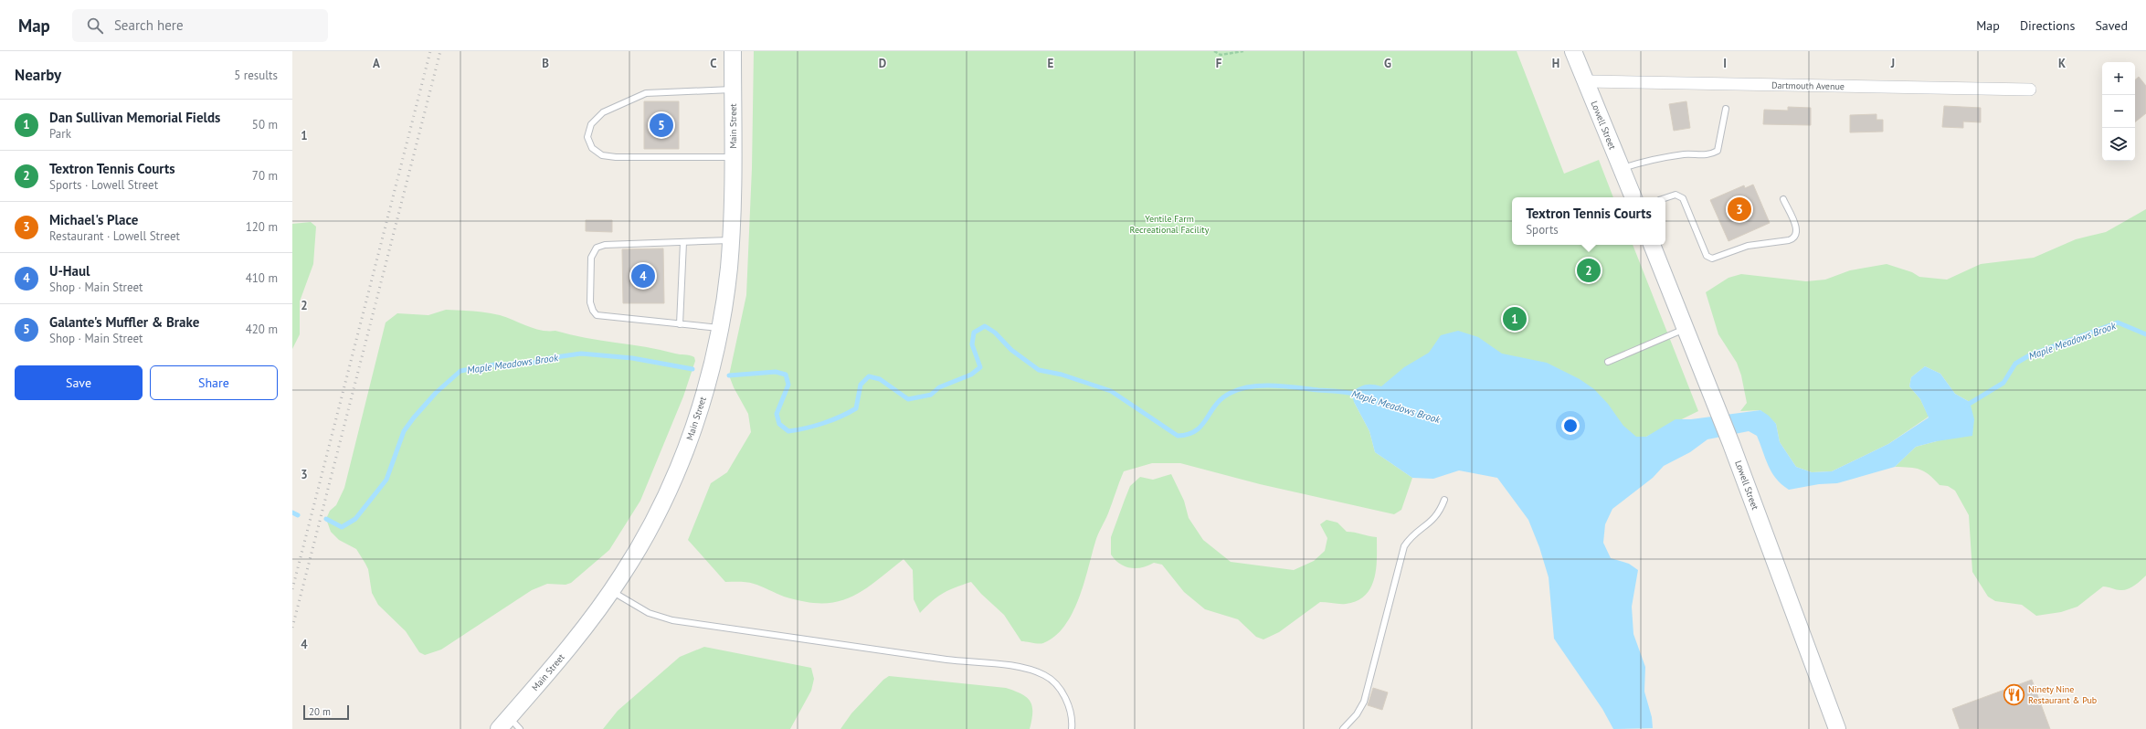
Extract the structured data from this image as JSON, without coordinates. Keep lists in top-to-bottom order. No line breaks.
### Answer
{"streets":{"main road":["Lowell Street","Main Street"],"street":["Dartmouth Avenue"]},"crossings":[["Dartmouth Avenue","Lowell Street"]],"water":["Maple Meadows Brook"],"parks":["Yentile Farm Recreational Facility"],"places":{"restaurant":["Ninety Nine Restaurant & Pub"]},"scale_bar":"20 m","page":{"header":"Map","search":"Search here","nav":["Map","Directions","Saved"],"heading":["Nearby","5 results"],"map_buttons":["+","−"],"list":[{"mark":"1","name":"Dan Sullivan Memorial Fields","note":"Park","value":"50 m"},{"mark":"2","name":"Textron Tennis Courts","note":"Sports · Lowell Street","value":"70 m"},{"mark":"3","name":"Michael's Place","note":"Restaurant · Lowell Street","value":"120 m"},{"mark":"4","name":"U-Haul","note":"Shop · Main Street","value":"410 m"},{"mark":"5","name":"Galante's Muffler & Brake","note":"Shop · Main Street","value":"420 m"}],"pins":["5","3","2","4","1"],"popup":["Textron Tennis Courts","Sports"],"buttons":["Save","Share"],"scale":"20 m"},"grid":{"columns":["A","B","C","D","E","F","G","H","I","J","K"],"rows":["1","2","3","4"]}}
